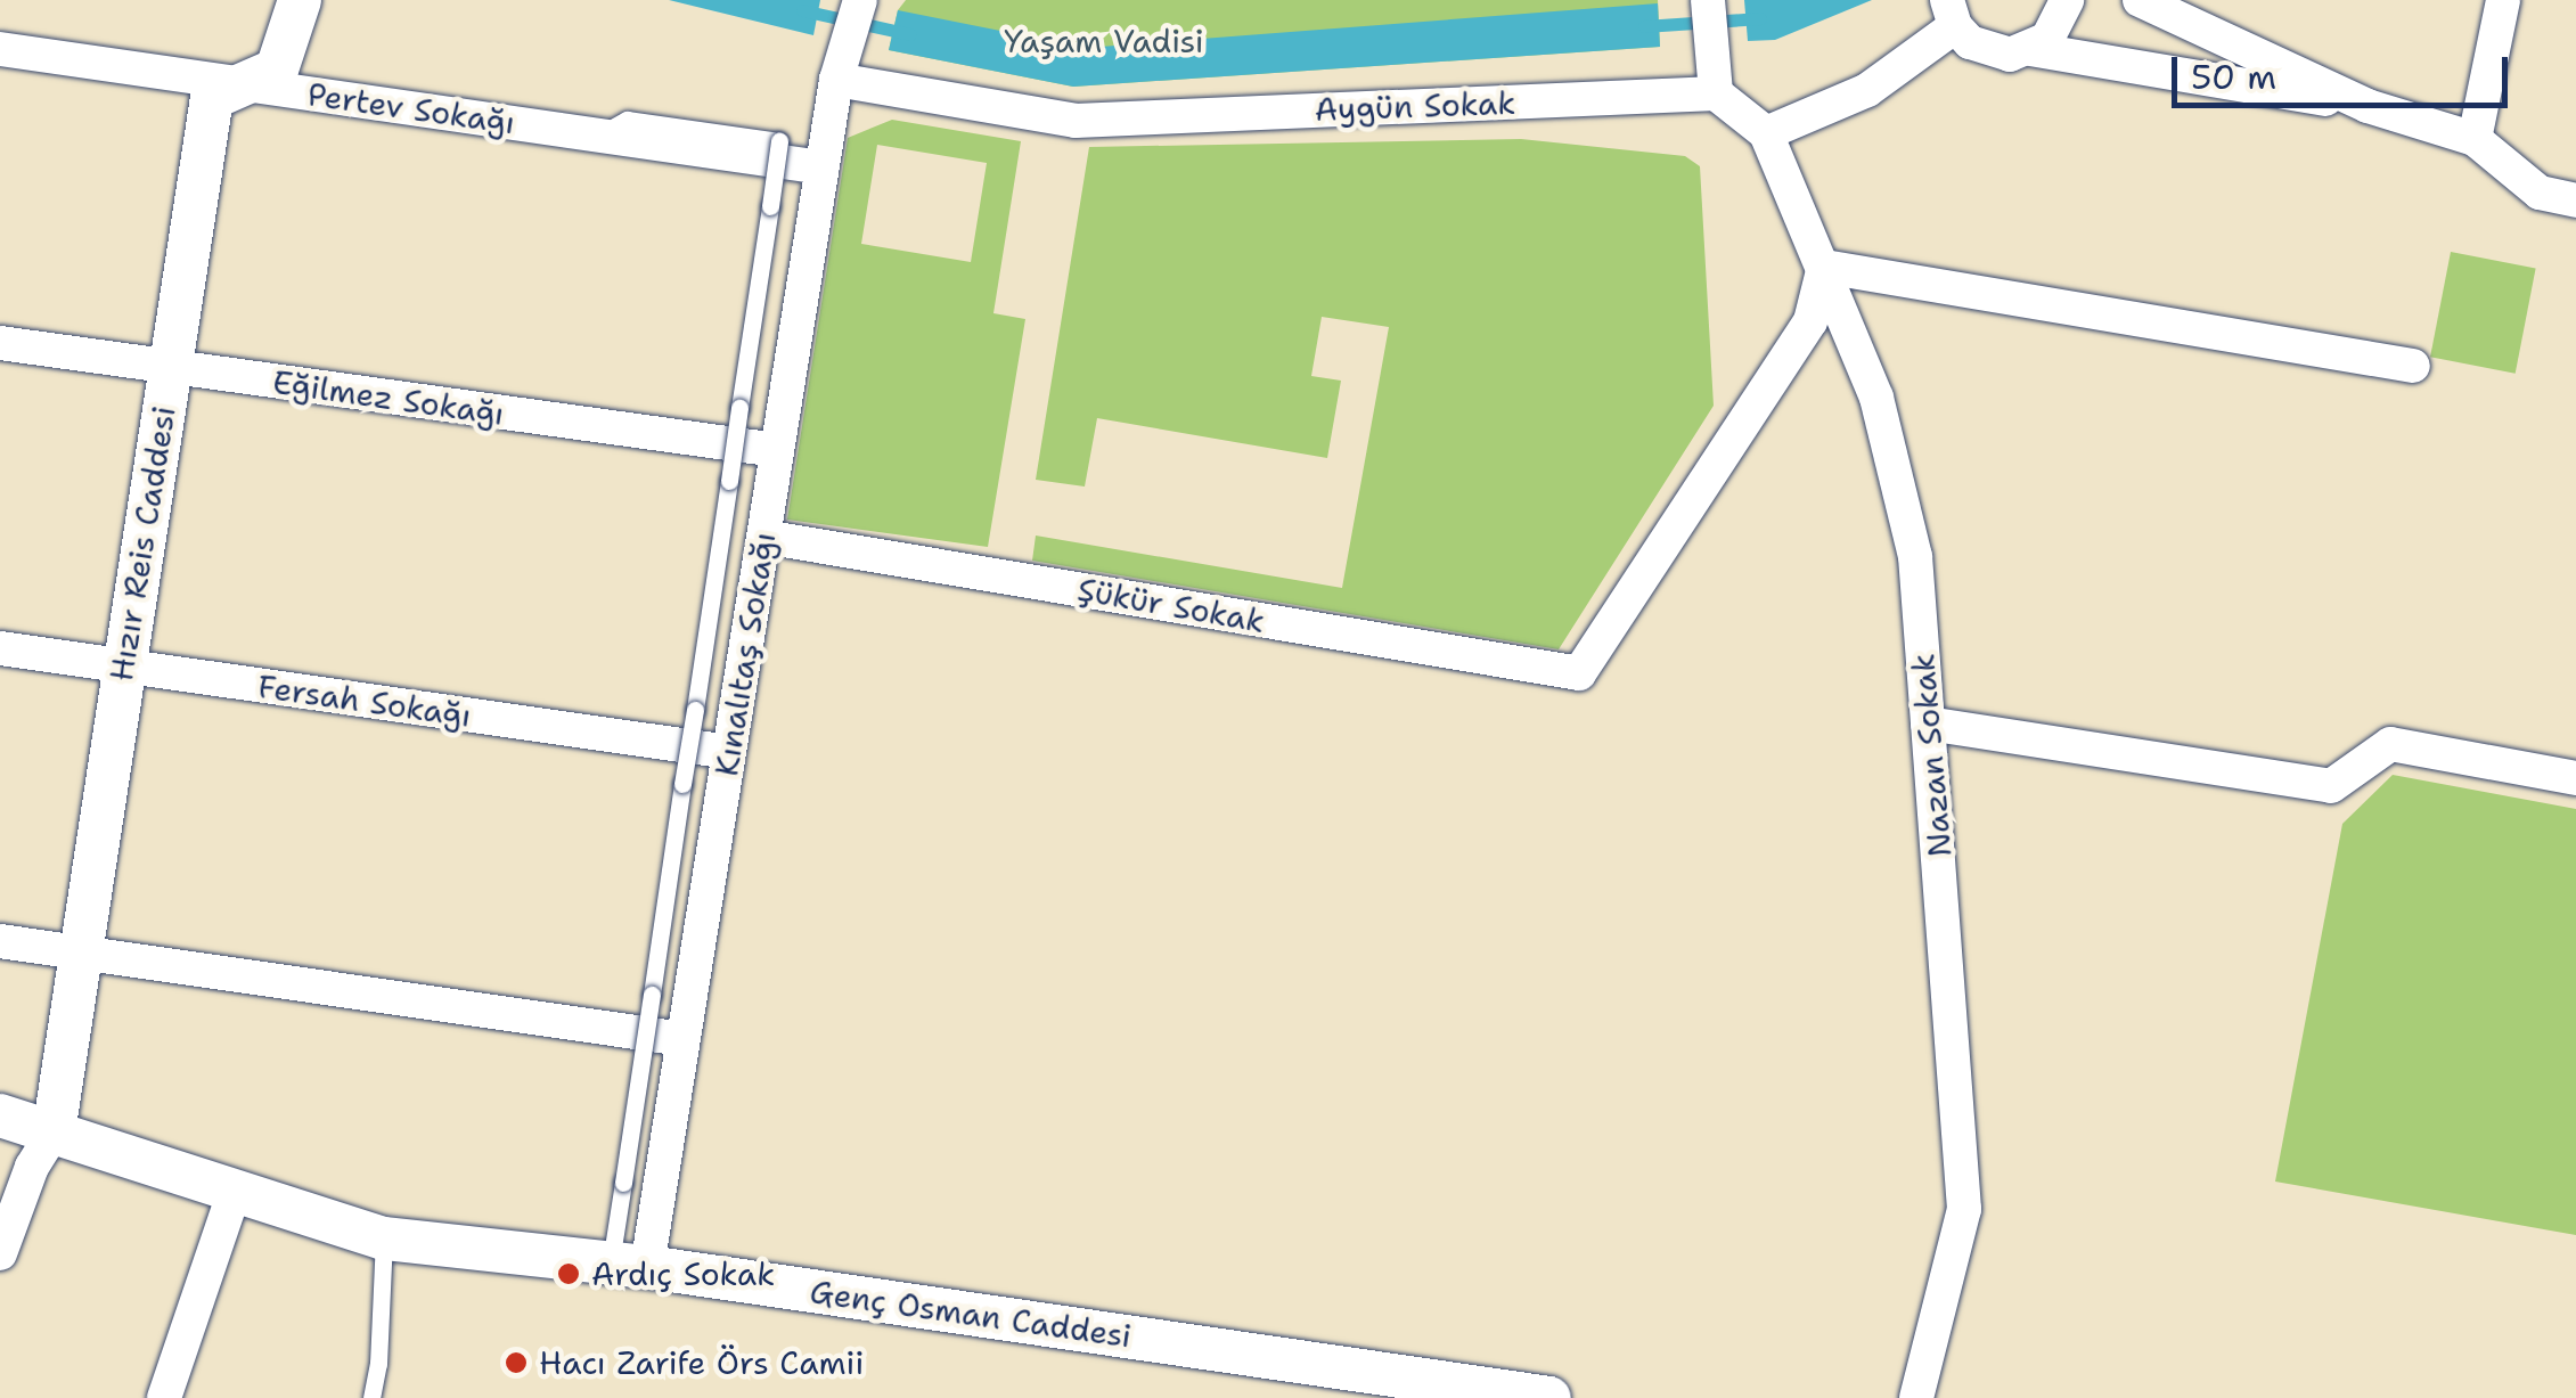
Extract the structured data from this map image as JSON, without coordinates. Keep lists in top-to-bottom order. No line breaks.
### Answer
{"streets":{"street":["Aygün Sokak","Pertev Sokağı","Eğilmez Sokağı","Hızır Reis Caddesi","Şükür Sokak","Kınalıtaş Sokağı","Fersah Sokağı","Nazan Sokak","Genç Osman Caddesi"]},"crossings":[["Aygün Sokak","Kınalıtaş Sokağı"],["Pertev Sokağı","Hızır Reis Caddesi"],["Pertev Sokağı","Kınalıtaş Sokağı"],["Eğilmez Sokağı","Hızır Reis Caddesi"],["Eğilmez Sokağı","Kınalıtaş Sokağı"],["Hızır Reis Caddesi","Fersah Sokağı"],["Hızır Reis Caddesi","Genç Osman Caddesi"],["Şükür Sokak","Kınalıtaş Sokağı"],["Şükür Sokak","Nazan Sokak"],["Kınalıtaş Sokağı","Fersah Sokağı"],["Kınalıtaş Sokağı","Genç Osman Caddesi"]],"parks":["Yaşam Vadisi"],"places":["Ardıç Sokak","Hacı Zarife Örs Camii"],"scale_bar":"50 m"}
